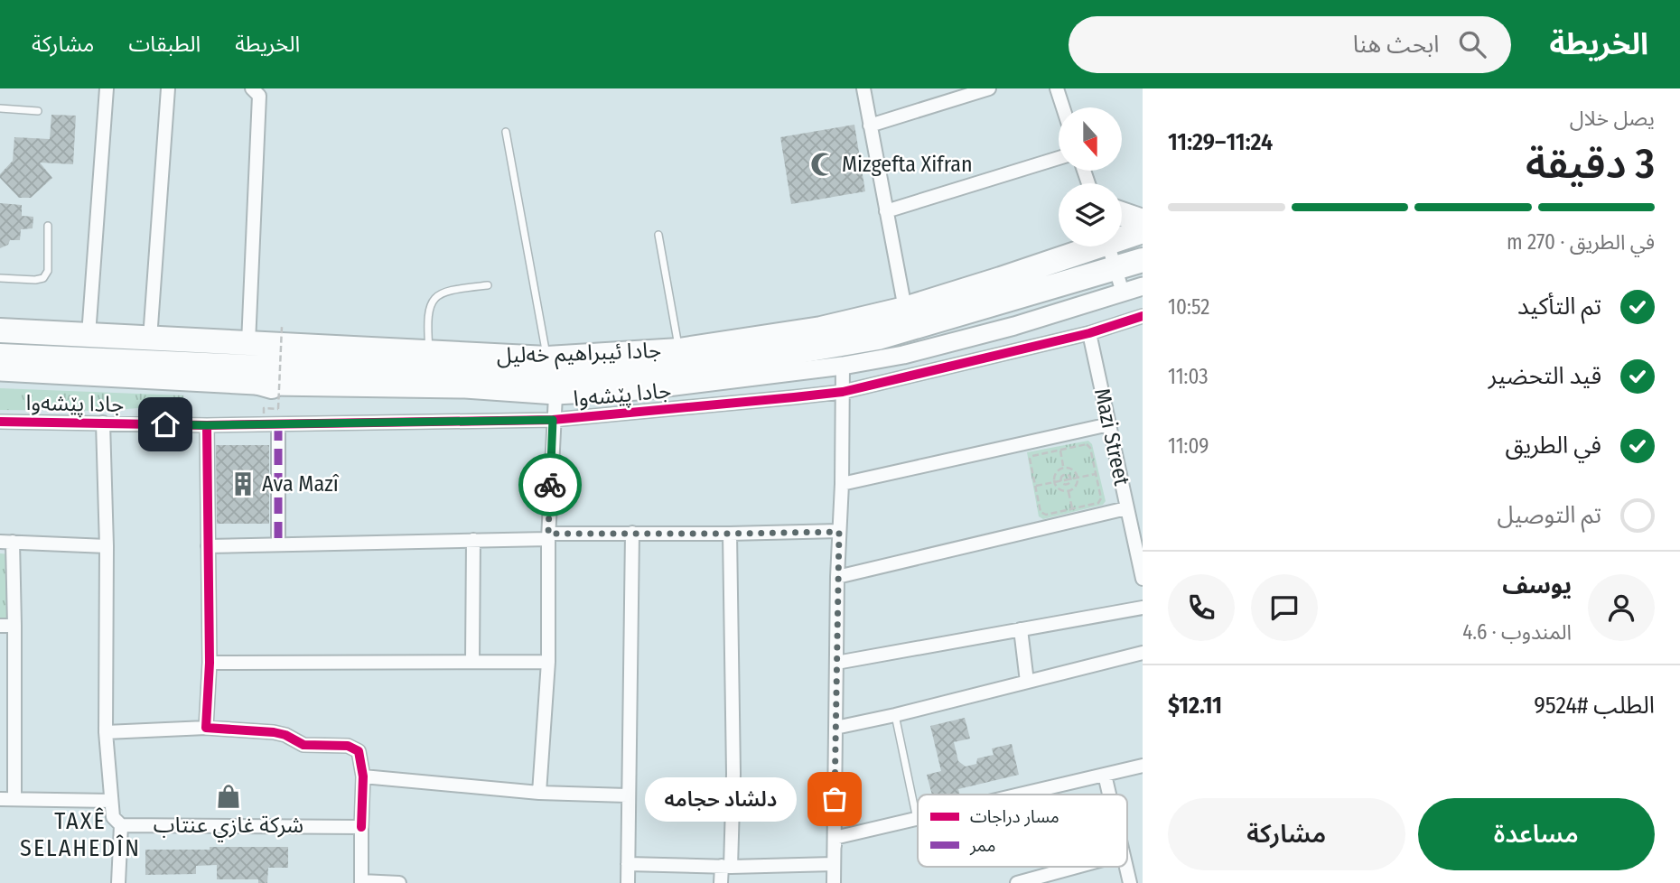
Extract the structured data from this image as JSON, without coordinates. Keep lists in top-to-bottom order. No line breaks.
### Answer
{"streets":{"highway":["جادا ئیبراهیم خەلیل"],"street":["جادا پێشەوا","Mazi Street"]},"crossings":[["جادا پێشەوا","Mazi Street"]],"districts":["TAXÊ SELAHEDÎN"],"places":{"mosque":["Mizgefta Xifran"],"building":["Ava Mazî"],"shop":["شركة غازي عنتاب"],"other":["دلشاد حجامه"]},"legend":["مسار دراجات","ممر"],"north":"bottom","page":{"header":"الخريطة","search":"ابحث هنا","nav":["الخريطة","الطبقات","مشاركة"],"heading":["3 دقيقة","يصل خلال","11:24–11:29"],"panel":["يوسف","المندوب · 4.6","الطلب #9524","$12.11"],"bar":"في الطريق · 270 m","list":[["تم التأكيد","10:52"],["قيد التحضير","11:03"],["في الطريق","11:09"],"تم التوصيل"],"bubble":"دلشاد حجامه","buttons":["مساعدة","مشاركة"]}}
